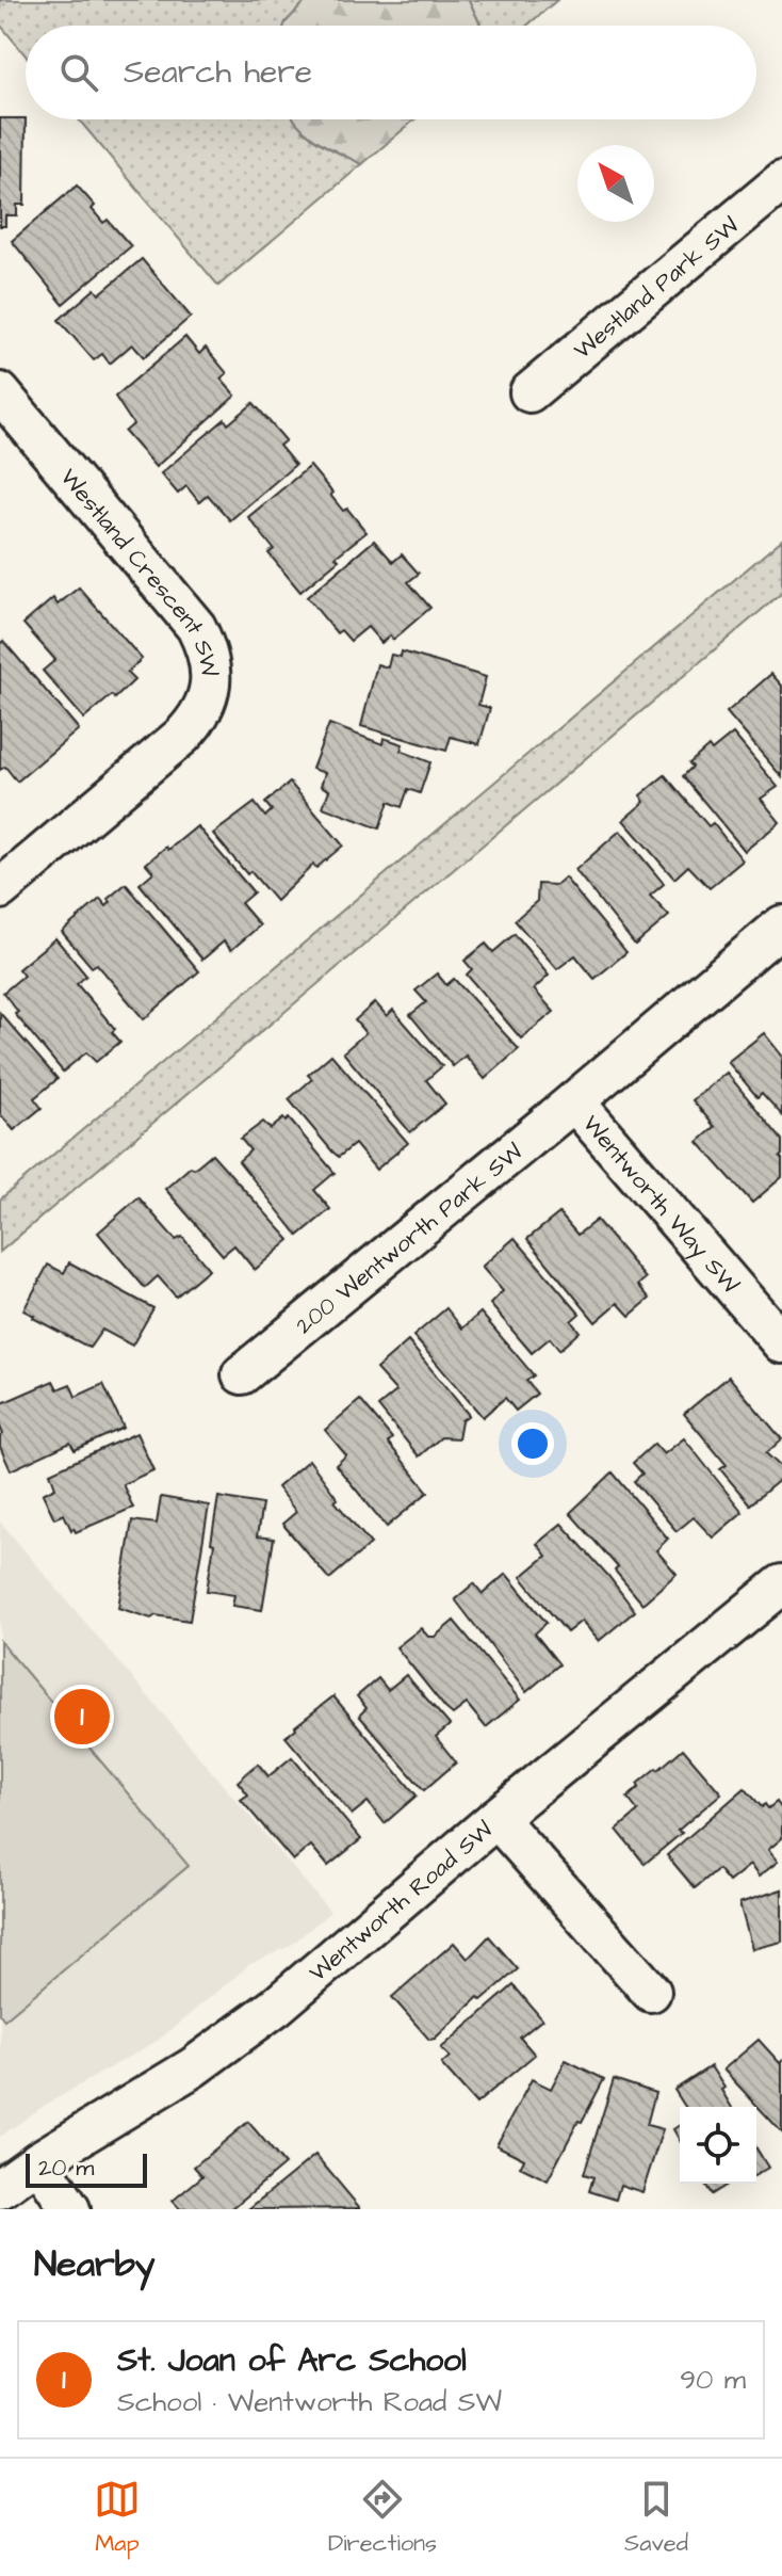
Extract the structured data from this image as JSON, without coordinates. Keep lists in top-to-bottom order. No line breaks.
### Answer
{"streets":{"street":["Westland Park SW","Westland Crescent SW","Wentworth Way SW","200 Wentworth Park SW","Wentworth Road SW"]},"crossings":[["Wentworth Way SW","200 Wentworth Park SW"]],"scale_bar":"20 m","north":"top left","page":{"search":"Search here","pins":"1","scale":"20 m","heading":"Nearby","list":[{"mark":"1","name":"St. Joan of Arc School","note":"School · Wentworth Road SW","value":"90 m"}],"nav":["Map","Directions","Saved"]}}
